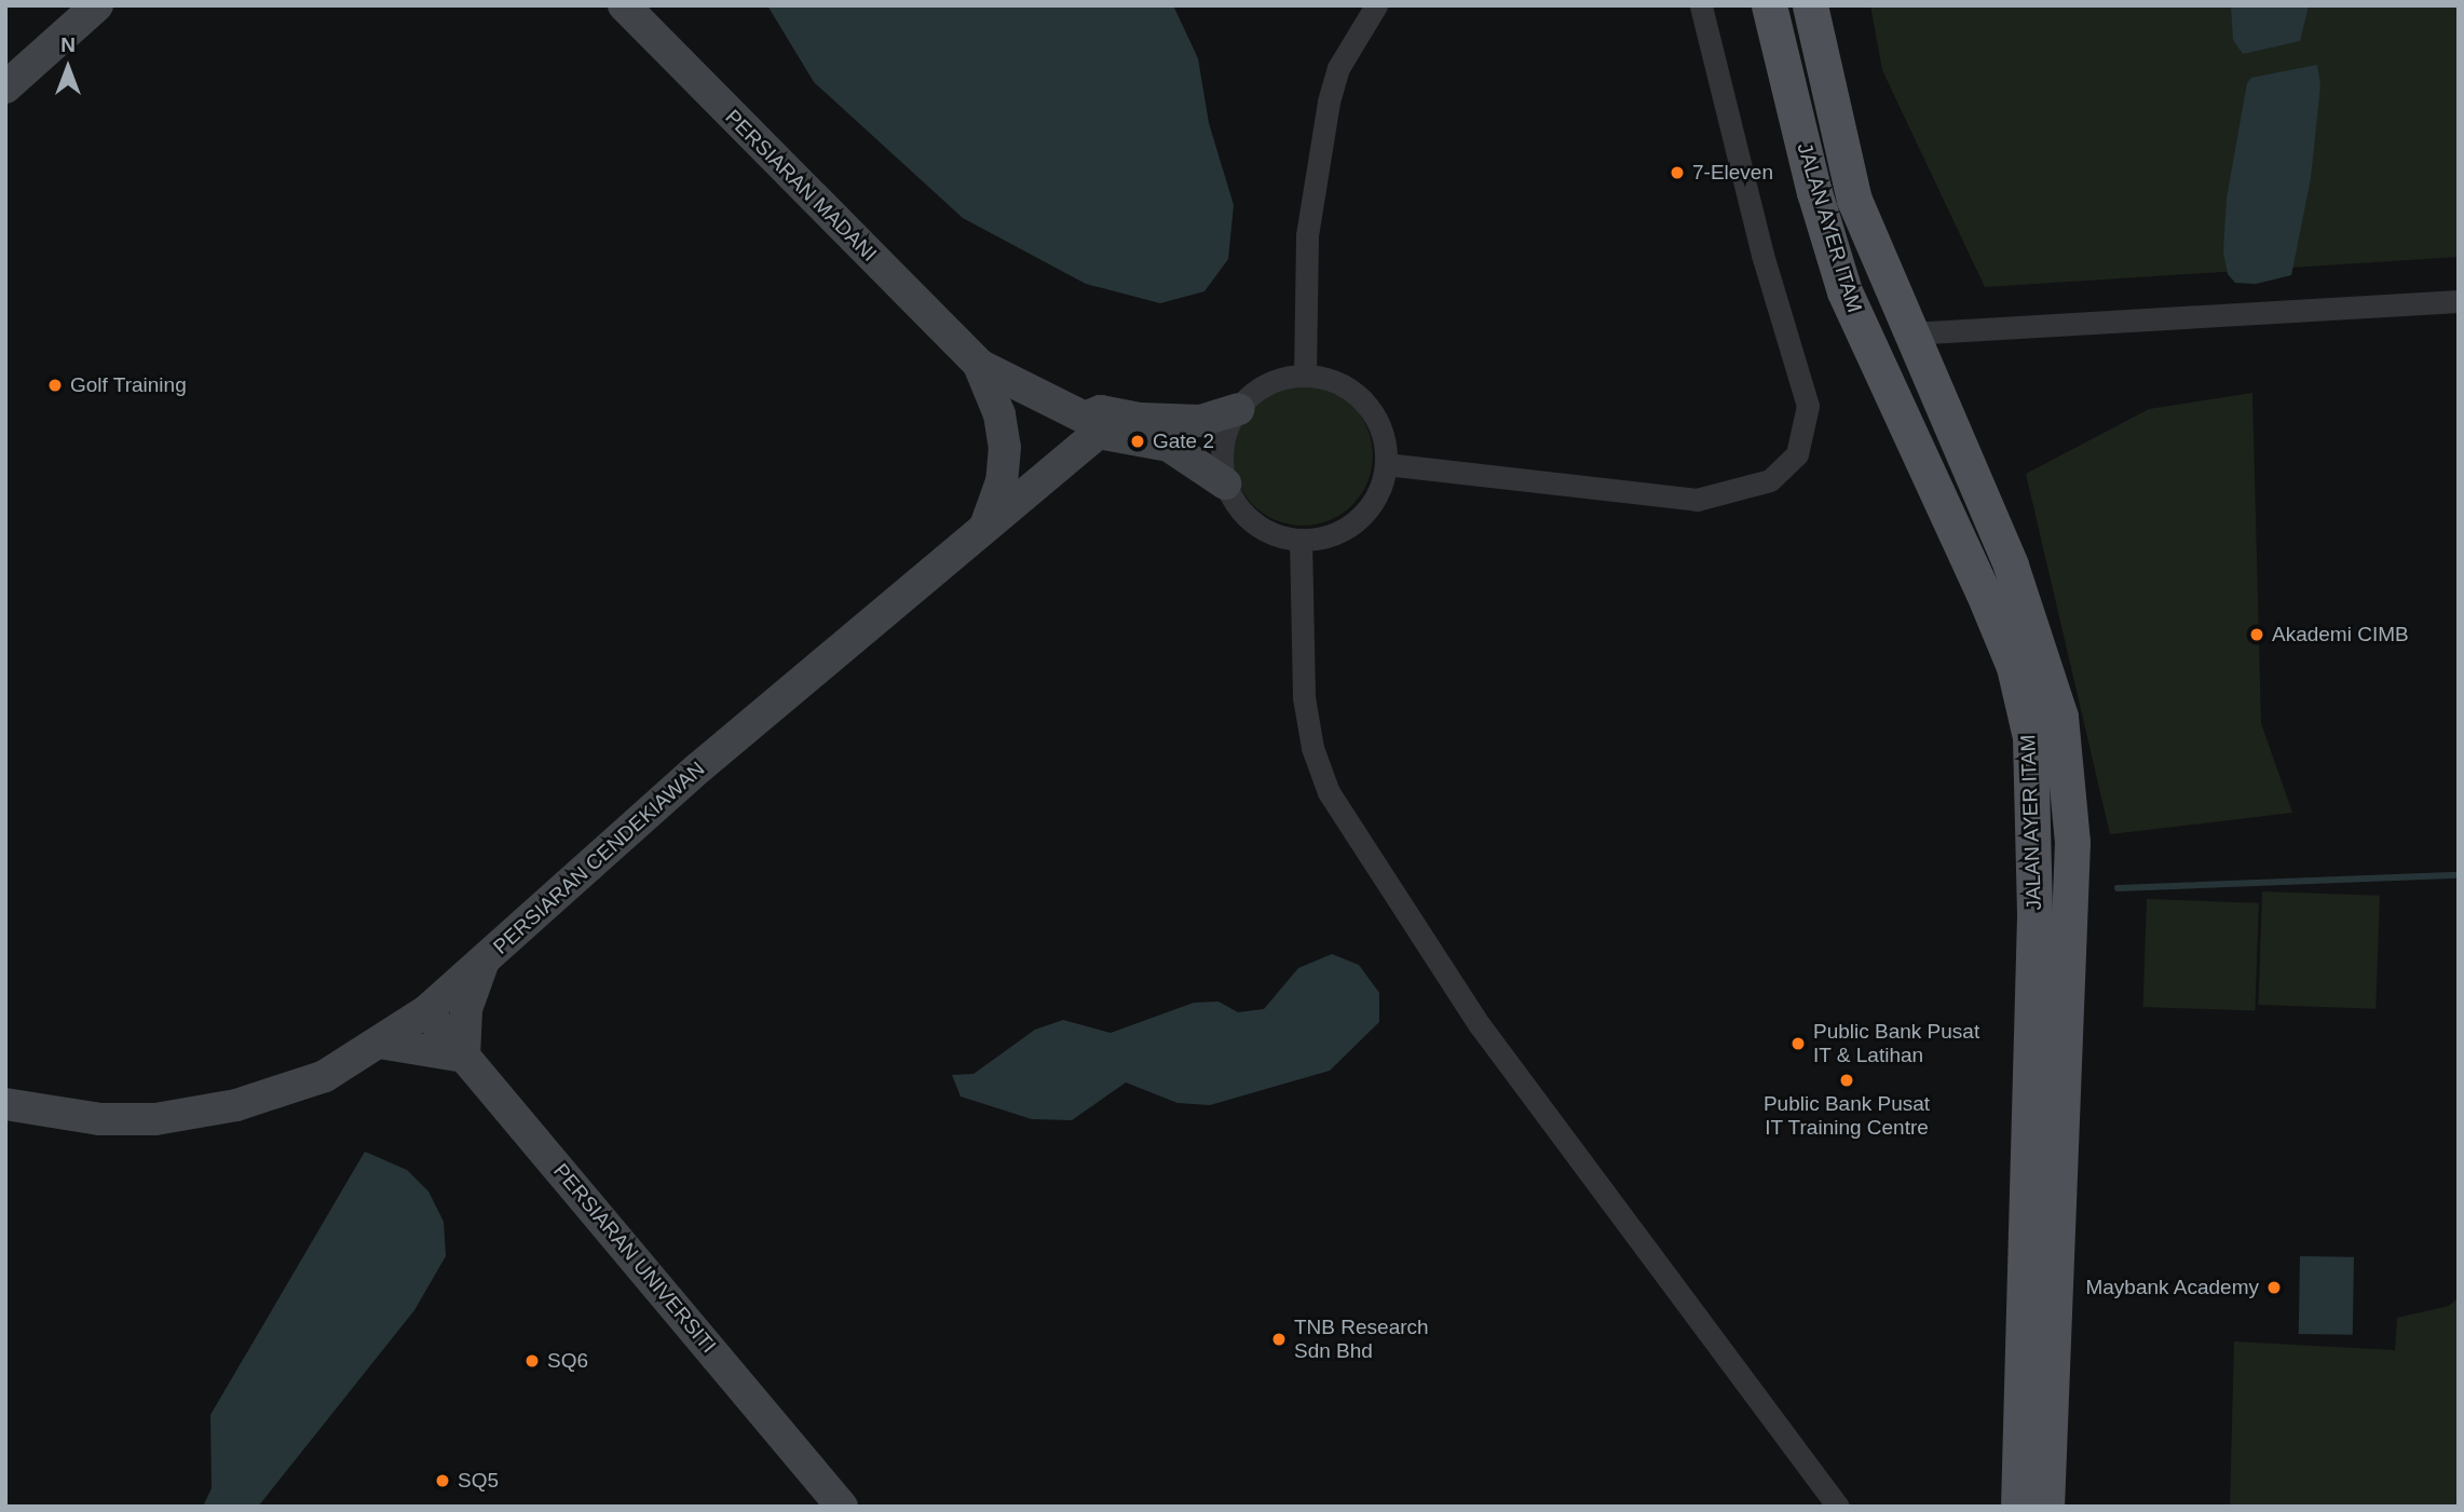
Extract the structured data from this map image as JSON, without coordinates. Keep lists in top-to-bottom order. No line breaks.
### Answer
{"streets":{"main road":["JALAN AYER ITAM"],"street":["PERSIARAN MADANI","PERSIARAN CENDEKIAWAN","PERSIARAN UNIVERSITI"]},"crossings":[["PERSIARAN CENDEKIAWAN","PERSIARAN UNIVERSITI"]],"places":["7-Eleven","Golf Training","Gate 2","Akademi CIMB","Public Bank Pusat IT & Latihan","Public Bank Pusat IT Training Centre","Maybank Academy","TNB Research Sdn Bhd","SQ6","SQ5"],"north":"top"}
